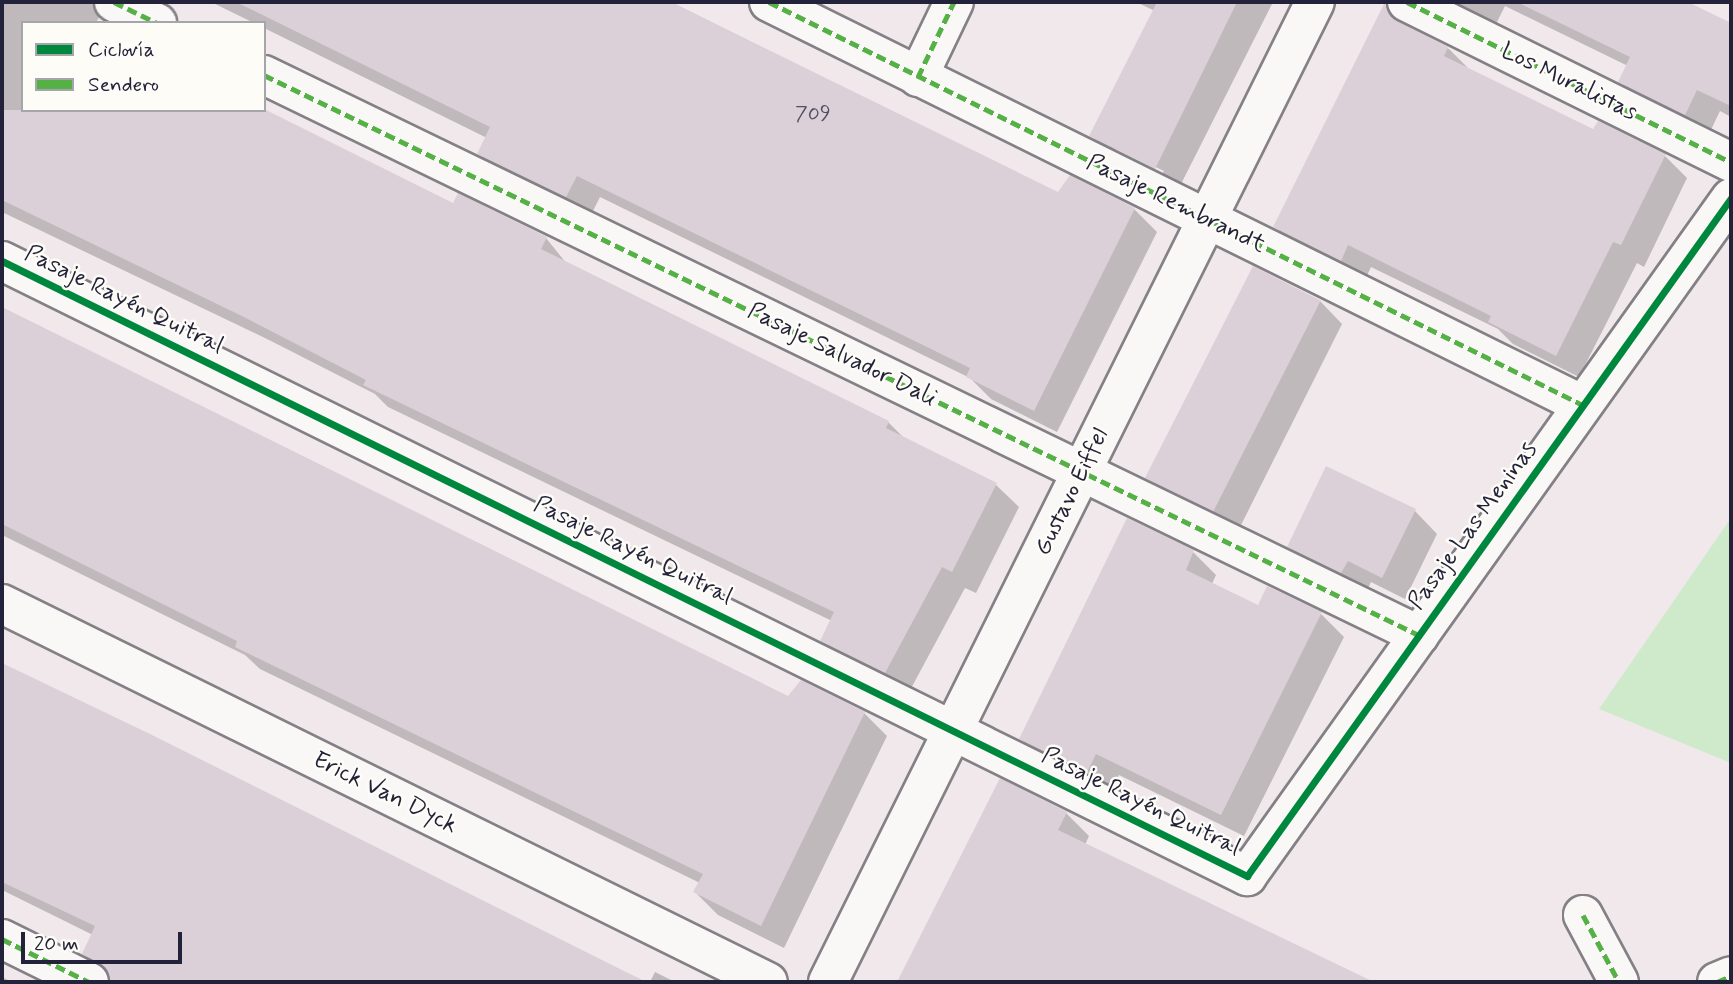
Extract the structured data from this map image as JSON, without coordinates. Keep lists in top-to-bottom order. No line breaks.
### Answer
{"streets":{"street":["Los Muralistas","Pasaje Rembrandt","Pasaje Rayén Quitral","Pasaje Salvador Dali","Gustavo Eiffel","Pasaje Las Meninas","Erick Van Dyck"]},"crossings":[["Pasaje Rembrandt","Gustavo Eiffel"],["Pasaje Rembrandt","Pasaje Las Meninas"],["Pasaje Rayén Quitral","Gustavo Eiffel"],["Pasaje Rayén Quitral","Pasaje Las Meninas"],["Pasaje Salvador Dali","Gustavo Eiffel"],["Pasaje Salvador Dali","Pasaje Las Meninas"]],"house_numbers":["709"],"legend":["Ciclovía","Sendero"],"scale_bar":"20 m"}
